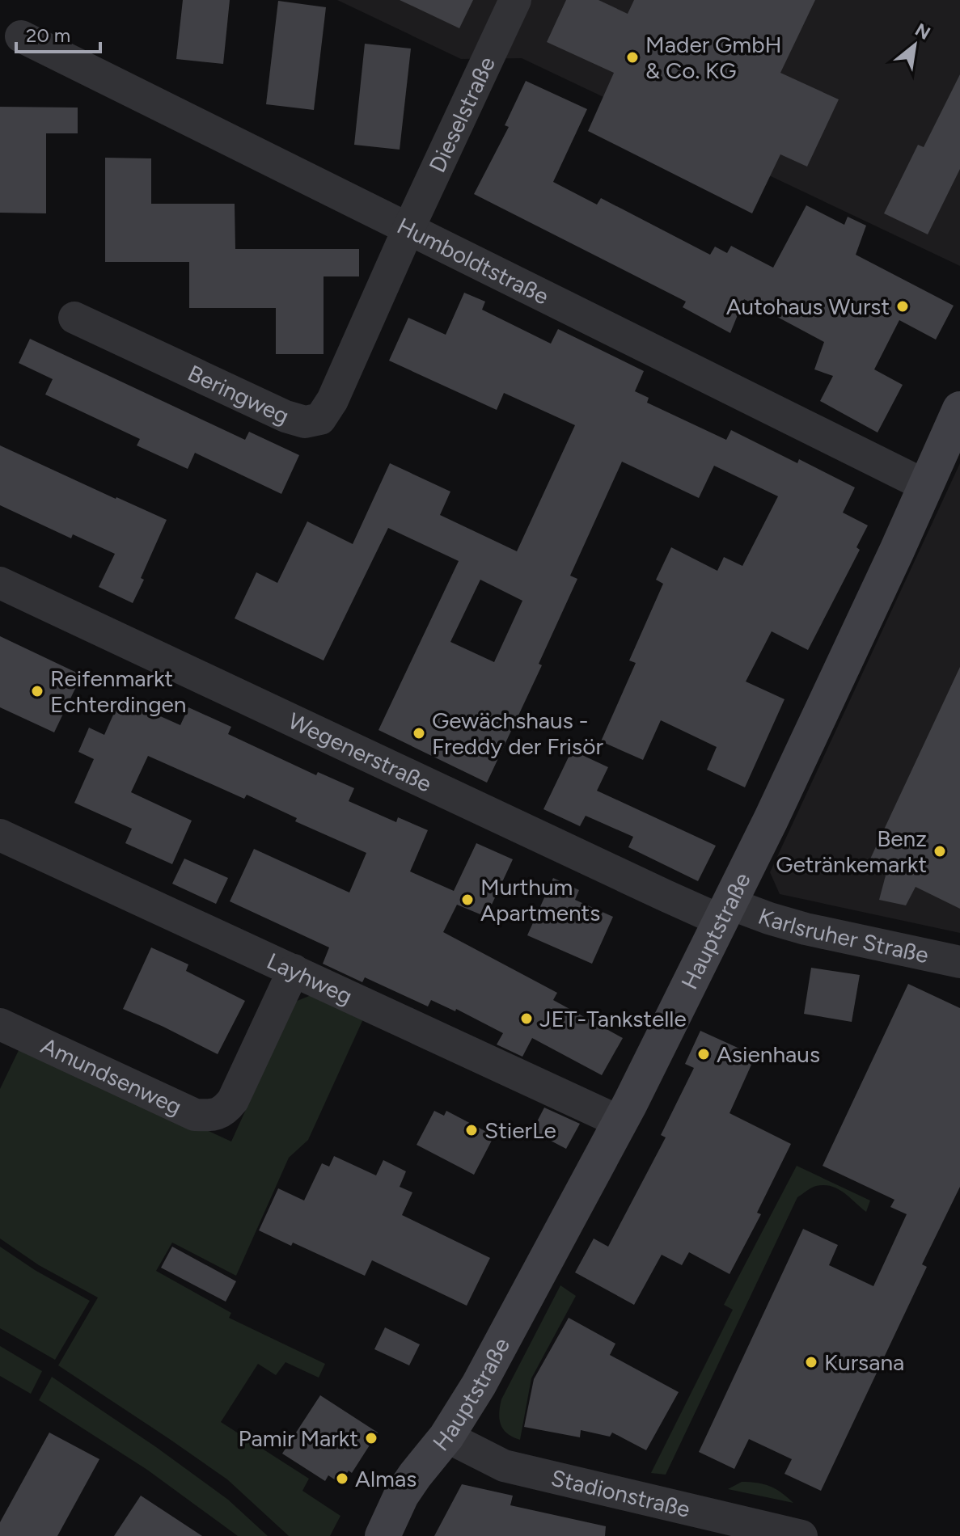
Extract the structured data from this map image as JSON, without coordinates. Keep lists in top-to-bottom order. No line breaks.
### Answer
{"streets":{"main road":["Hauptstraße"],"street":["Dieselstraße","Humboldtstraße","Beringweg","Wegenerstraße","Karlsruher Straße","Layhweg","Amundsenweg","Stadionstraße"]},"crossings":[["Dieselstraße","Humboldtstraße"],["Dieselstraße","Beringweg"],["Humboldtstraße","Beringweg"],["Humboldtstraße","Hauptstraße"],["Wegenerstraße","Hauptstraße"],["Wegenerstraße","Karlsruher Straße"],["Hauptstraße","Karlsruher Straße"],["Hauptstraße","Layhweg"],["Hauptstraße","Stadionstraße"],["Layhweg","Amundsenweg"]],"places":["Mader GmbH & Co. KG","Autohaus Wurst","Reifenmarkt Echterdingen","Gewächshaus - Freddy der Frisör","Benz Getränkemarkt","Murthum Apartments","JET-Tankstelle","Asienhaus","StierLe","Kursana","Pamir Markt","Almas"],"scale_bar":"20 m","north":"top right"}
